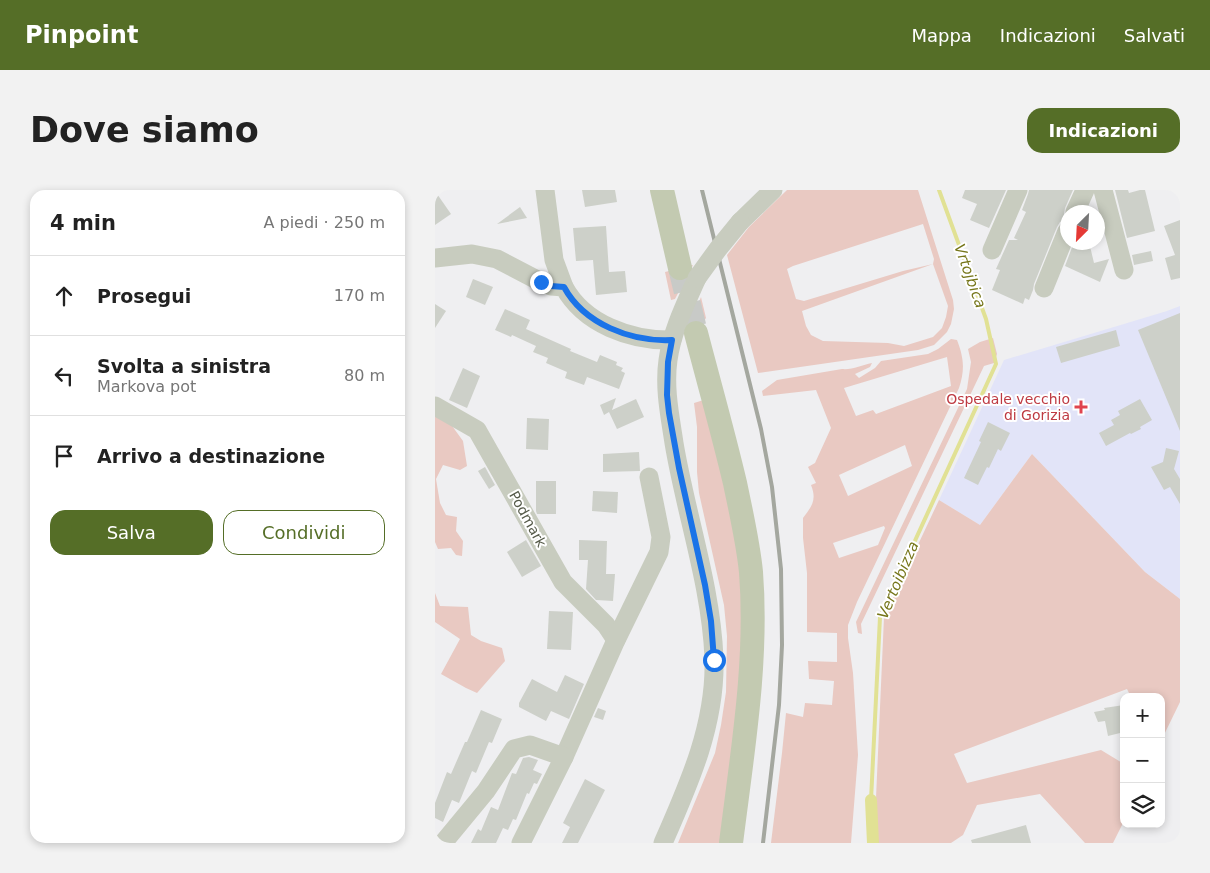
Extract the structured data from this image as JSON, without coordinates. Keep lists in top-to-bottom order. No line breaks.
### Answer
{"streets":{"street":["Podmark"]},"water":["Vrtojbica","Vertoibizza"],"places":{"health":["Ospedale vecchio di Gorizia"]},"north":"bottom left","page":{"header":"Pinpoint","nav":["Mappa","Indicazioni","Salvati"],"buttons":["Indicazioni",["Salva","Condividi"]],"title":"Dove siamo","heading":["4 min","A piedi · 250 m"],"list":[["Prosegui","170 m"],["Svolta a sinistra","Markova pot","80 m"],"Arrivo a destinazione"],"map_buttons":["+","−"]}}
